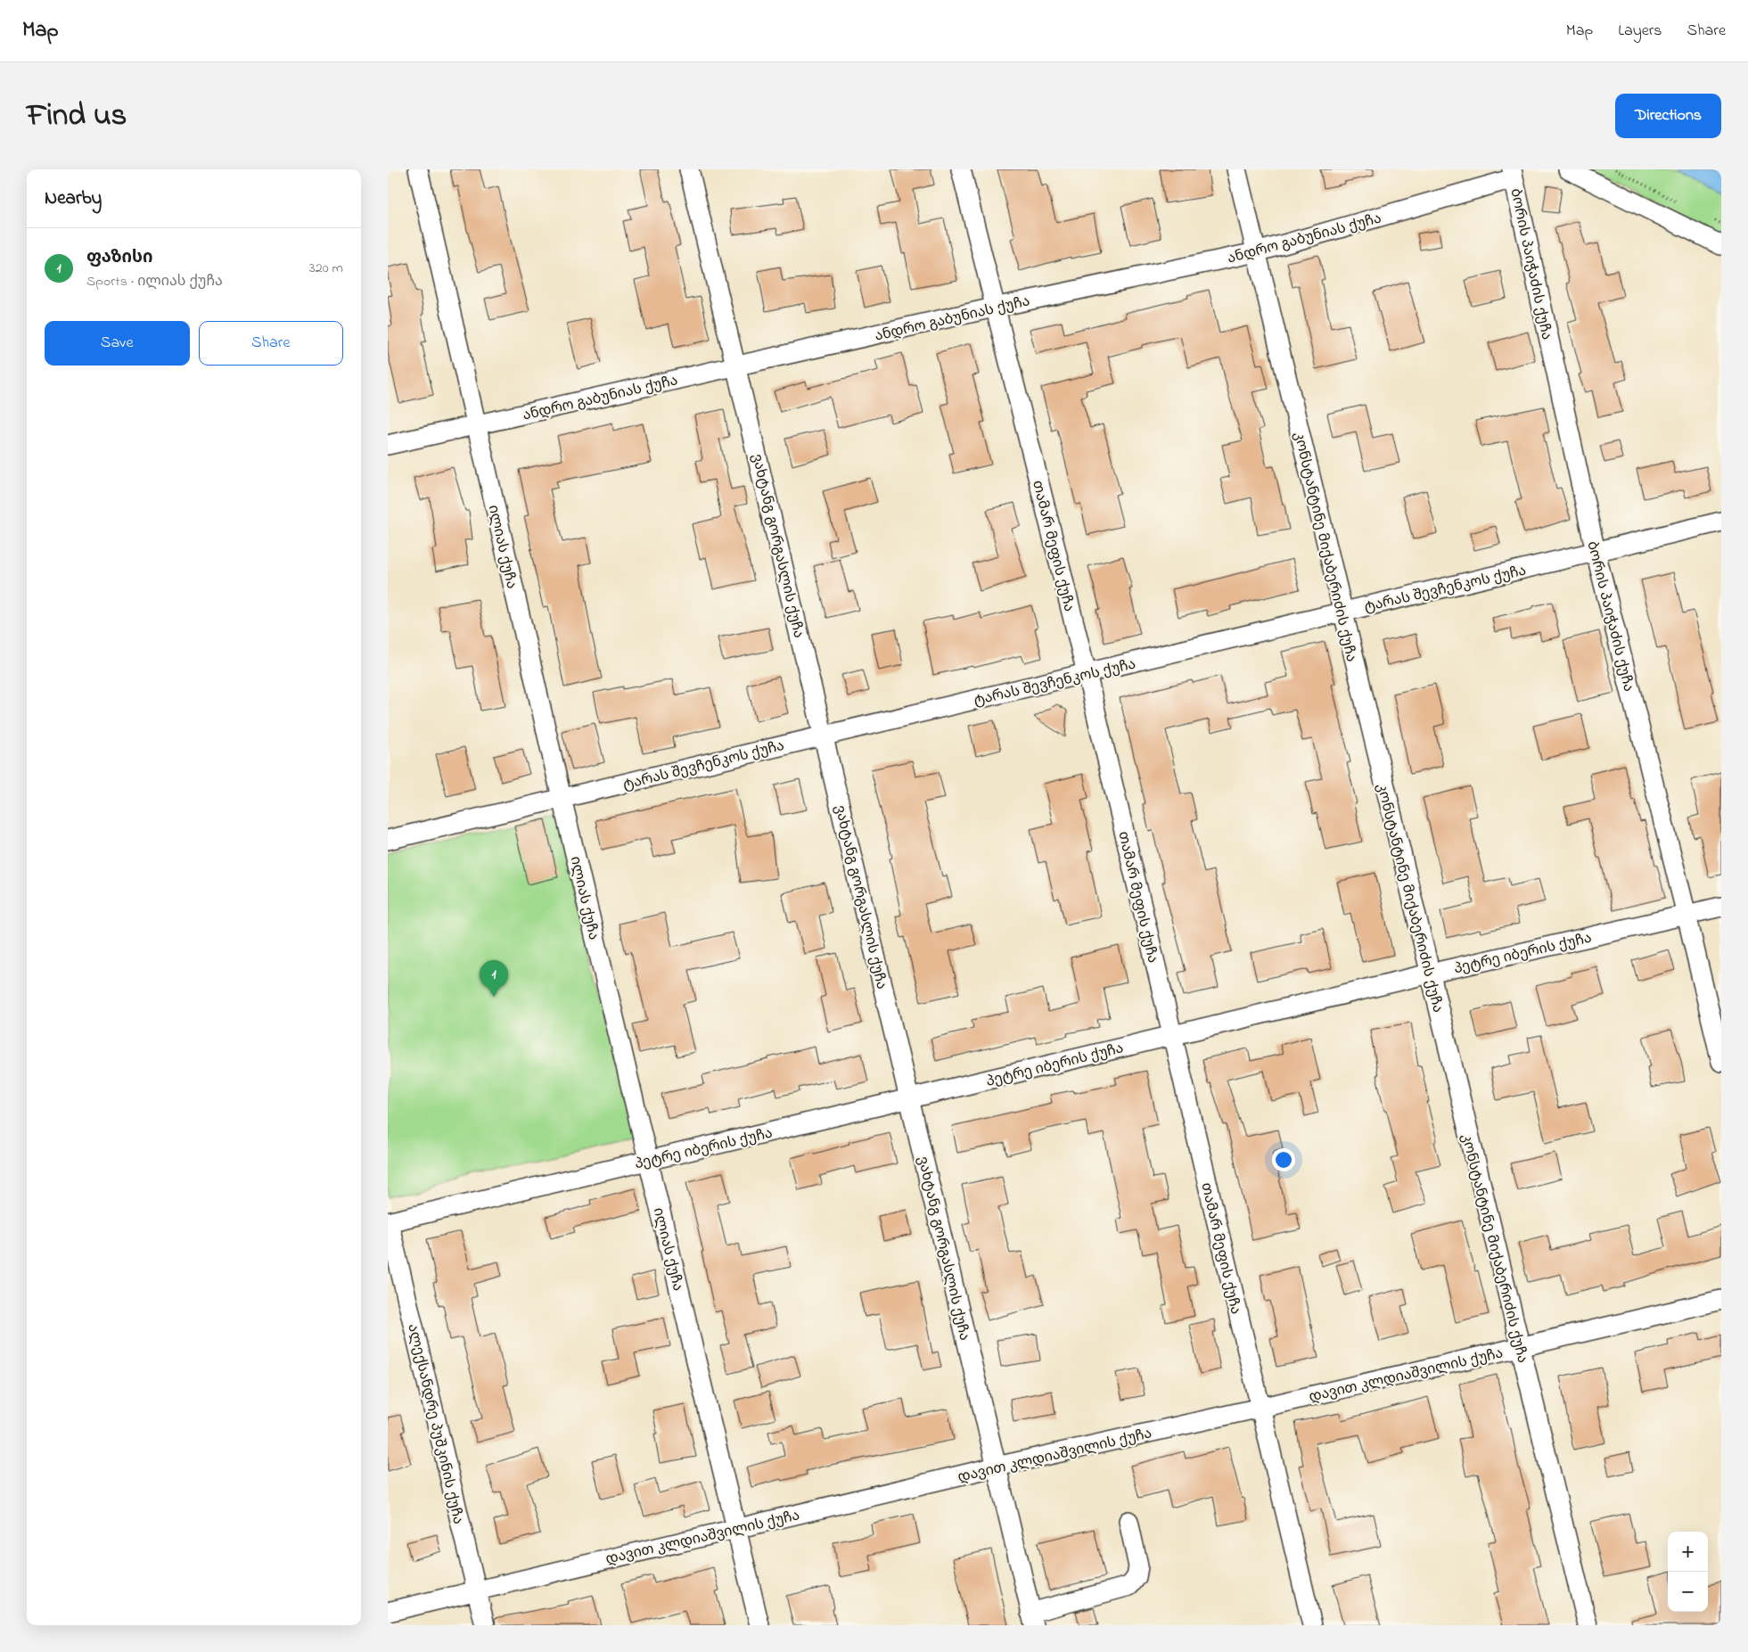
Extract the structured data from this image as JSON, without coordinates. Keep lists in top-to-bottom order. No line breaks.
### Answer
{"streets":{"street":["ანდრო გაბუნიას ქუჩა","ბორის პაიჭაძის ქუჩა","ვახტანგ გორგასლის ქუჩა","თამარ მეფის ქუჩა","ილიას ქუჩა","კონსტანტინე მიქაბერიძის ქუჩა","ტარას შევჩენკოს ქუჩა","პეტრე იბერის ქუჩა","დავით კლდიაშვილის ქუჩა","ალექსანდრე პუშკინის ქუჩა"]},"crossings":[["ანდრო გაბუნიას ქუჩა","ბორის პაიჭაძის ქუჩა"],["ანდრო გაბუნიას ქუჩა","ვახტანგ გორგასლის ქუჩა"],["ანდრო გაბუნიას ქუჩა","თამარ მეფის ქუჩა"],["ანდრო გაბუნიას ქუჩა","ილიას ქუჩა"],["ანდრო გაბუნიას ქუჩა","კონსტანტინე მიქაბერიძის ქუჩა"],["ბორის პაიჭაძის ქუჩა","ტარას შევჩენკოს ქუჩა"],["ბორის პაიჭაძის ქუჩა","პეტრე იბერის ქუჩა"],["ვახტანგ გორგასლის ქუჩა","ტარას შევჩენკოს ქუჩა"],["ვახტანგ გორგასლის ქუჩა","პეტრე იბერის ქუჩა"],["ვახტანგ გორგასლის ქუჩა","დავით კლდიაშვილის ქუჩა"],["თამარ მეფის ქუჩა","ტარას შევჩენკოს ქუჩა"],["თამარ მეფის ქუჩა","პეტრე იბერის ქუჩა"],["თამარ მეფის ქუჩა","დავით კლდიაშვილის ქუჩა"],["ილიას ქუჩა","ტარას შევჩენკოს ქუჩა"],["ილიას ქუჩა","პეტრე იბერის ქუჩა"],["ილიას ქუჩა","დავით კლდიაშვილის ქუჩა"],["კონსტანტინე მიქაბერიძის ქუჩა","ტარას შევჩენკოს ქუჩა"],["კონსტანტინე მიქაბერიძის ქუჩა","პეტრე იბერის ქუჩა"],["კონსტანტინე მიქაბერიძის ქუჩა","დავით კლდიაშვილის ქუჩა"],["პეტრე იბერის ქუჩა","ალექსანდრე პუშკინის ქუჩა"],["დავით კლდიაშვილის ქუჩა","ალექსანდრე პუშკინის ქუჩა"]],"page":{"header":"Map","nav":["Map","Layers","Share"],"title":"Find us","buttons":["Directions",["Save","Share"]],"heading":"Nearby","list":[{"mark":"1","name":"ფაზისი","note":"Sports · ილიას ქუჩა","value":"320 m"}],"pins":"1","map_buttons":["+","−"]}}
